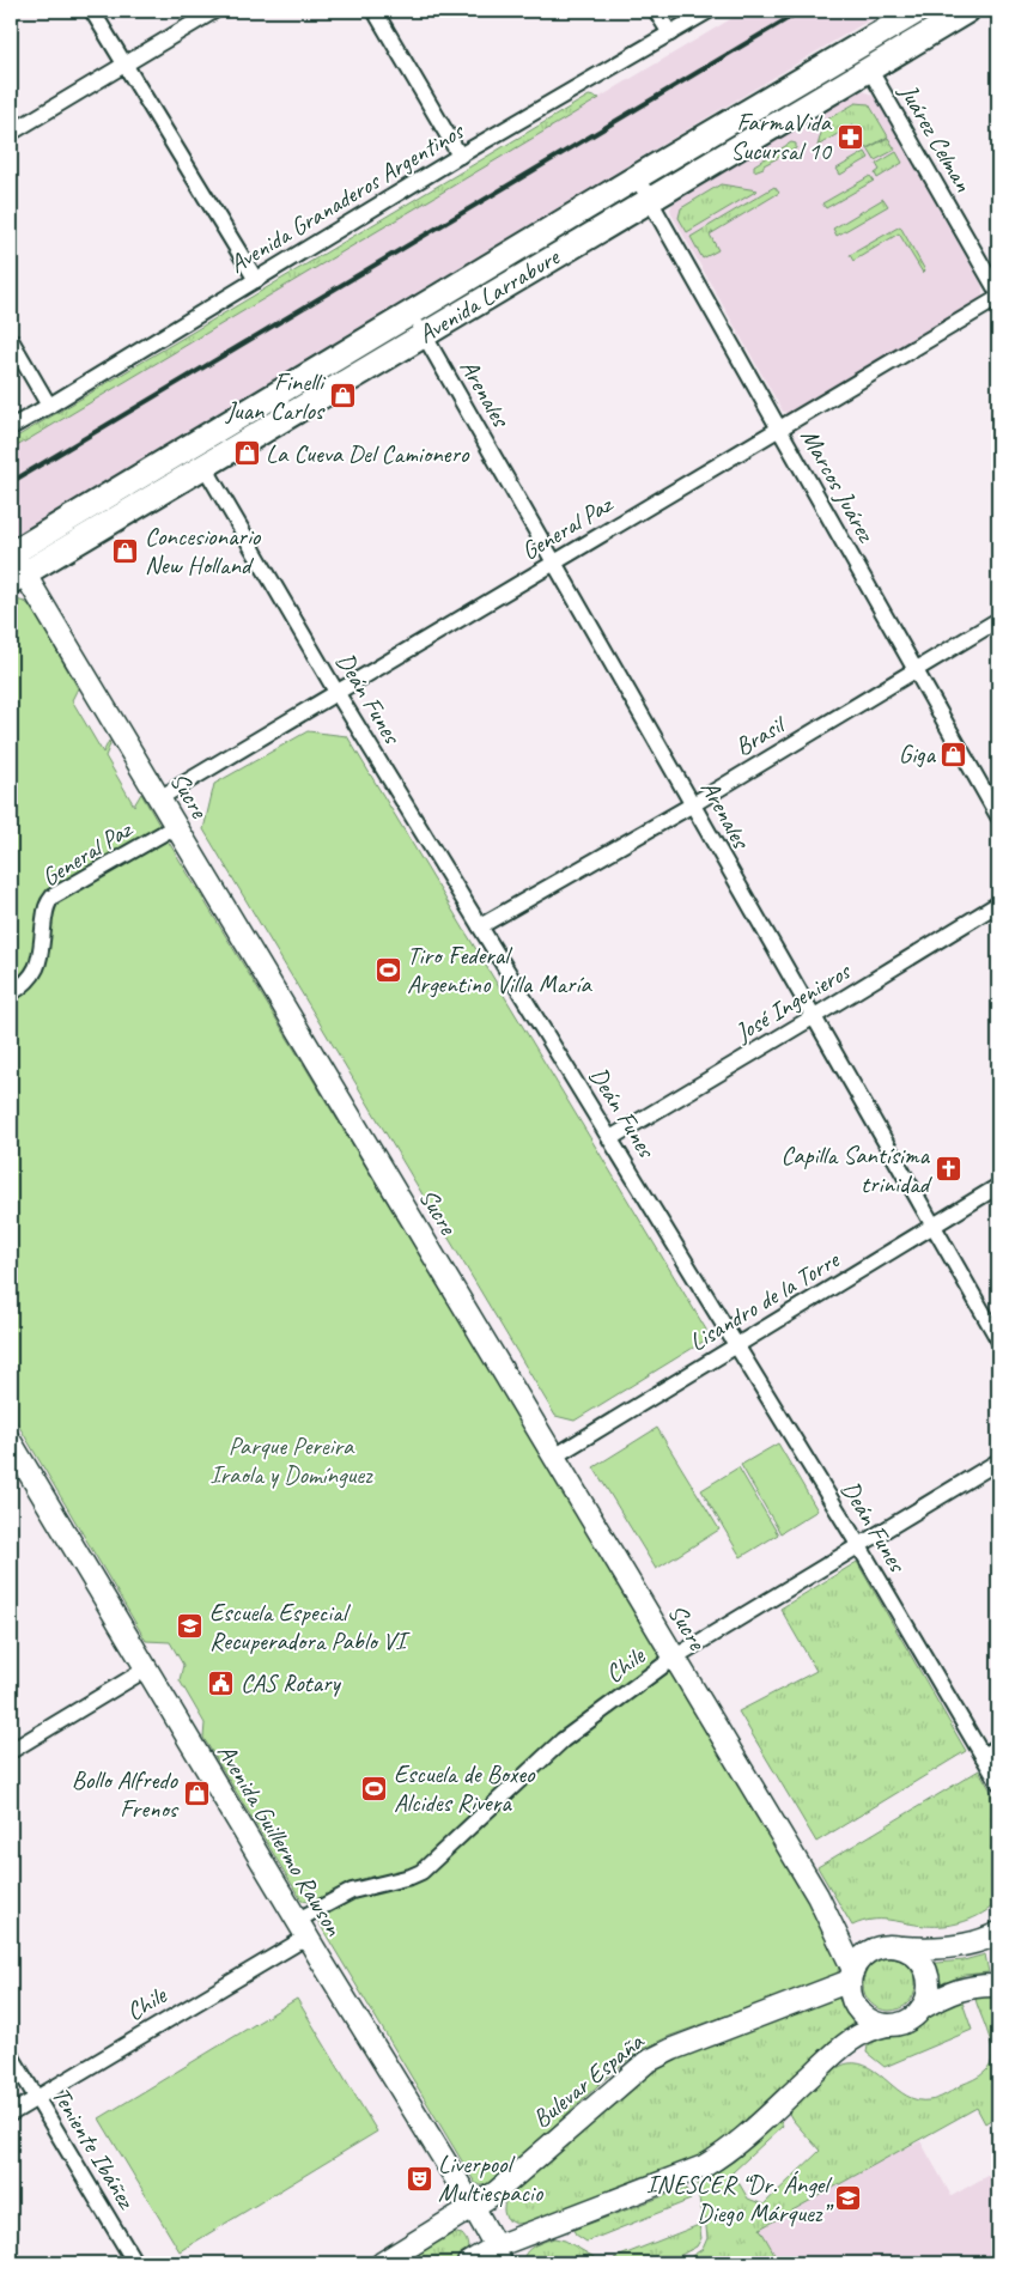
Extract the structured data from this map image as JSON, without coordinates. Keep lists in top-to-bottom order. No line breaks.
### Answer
{"streets":{"main road":["Avenida Larrabure","Sucre","Avenida Guillermo Rawson","Bulevar España"],"street":["Juárez Celman","Avenida Granaderos Argentinos","Arenales","Marcos Juárez","General Paz","Deán Funes","Brasil","José Ingenieros","Lisandro de la Torre","Chile","Teniente Ibáñez"]},"crossings":[["Juárez Celman","Avenida Larrabure"],["Avenida Larrabure","Arenales"],["Avenida Larrabure","Marcos Juárez"],["Avenida Larrabure","Deán Funes"],["Avenida Larrabure","Sucre"],["Arenales","General Paz"],["Arenales","Brasil"],["Arenales","José Ingenieros"],["Arenales","Lisandro de la Torre"],["Marcos Juárez","General Paz"],["Marcos Juárez","Brasil"],["General Paz","Deán Funes"],["General Paz","Sucre"],["Deán Funes","Brasil"],["Deán Funes","José Ingenieros"],["Deán Funes","Lisandro de la Torre"],["Deán Funes","Chile"],["Sucre","Lisandro de la Torre"],["Sucre","Chile"],["Sucre","Bulevar España"],["Chile","Avenida Guillermo Rawson"],["Chile","Teniente Ibáñez"],["Avenida Guillermo Rawson","Bulevar España"]],"parks":["Parque Pereira Iraola y Domínguez"],"places":{"pharmacy":["FarmaVida Sucursal 10"],"shop":["Finelli Juan Carlos","La Cueva Del Camionero","Concesionario New Holland","Giga","Bollo Alfredo Frenos"],"sports":["Tiro Federal Argentino Villa María","Escuela de Boxeo Alcides Rivera"],"church":["Capilla Santísima trinidad"],"school or university":["Escuela Especial Recuperadora Pablo VI","INESCER “Dr. Ángel Diego Márquez”"],"public building":["CAS Rotary"],"theatre":["Liverpool Multiespacio"]}}
